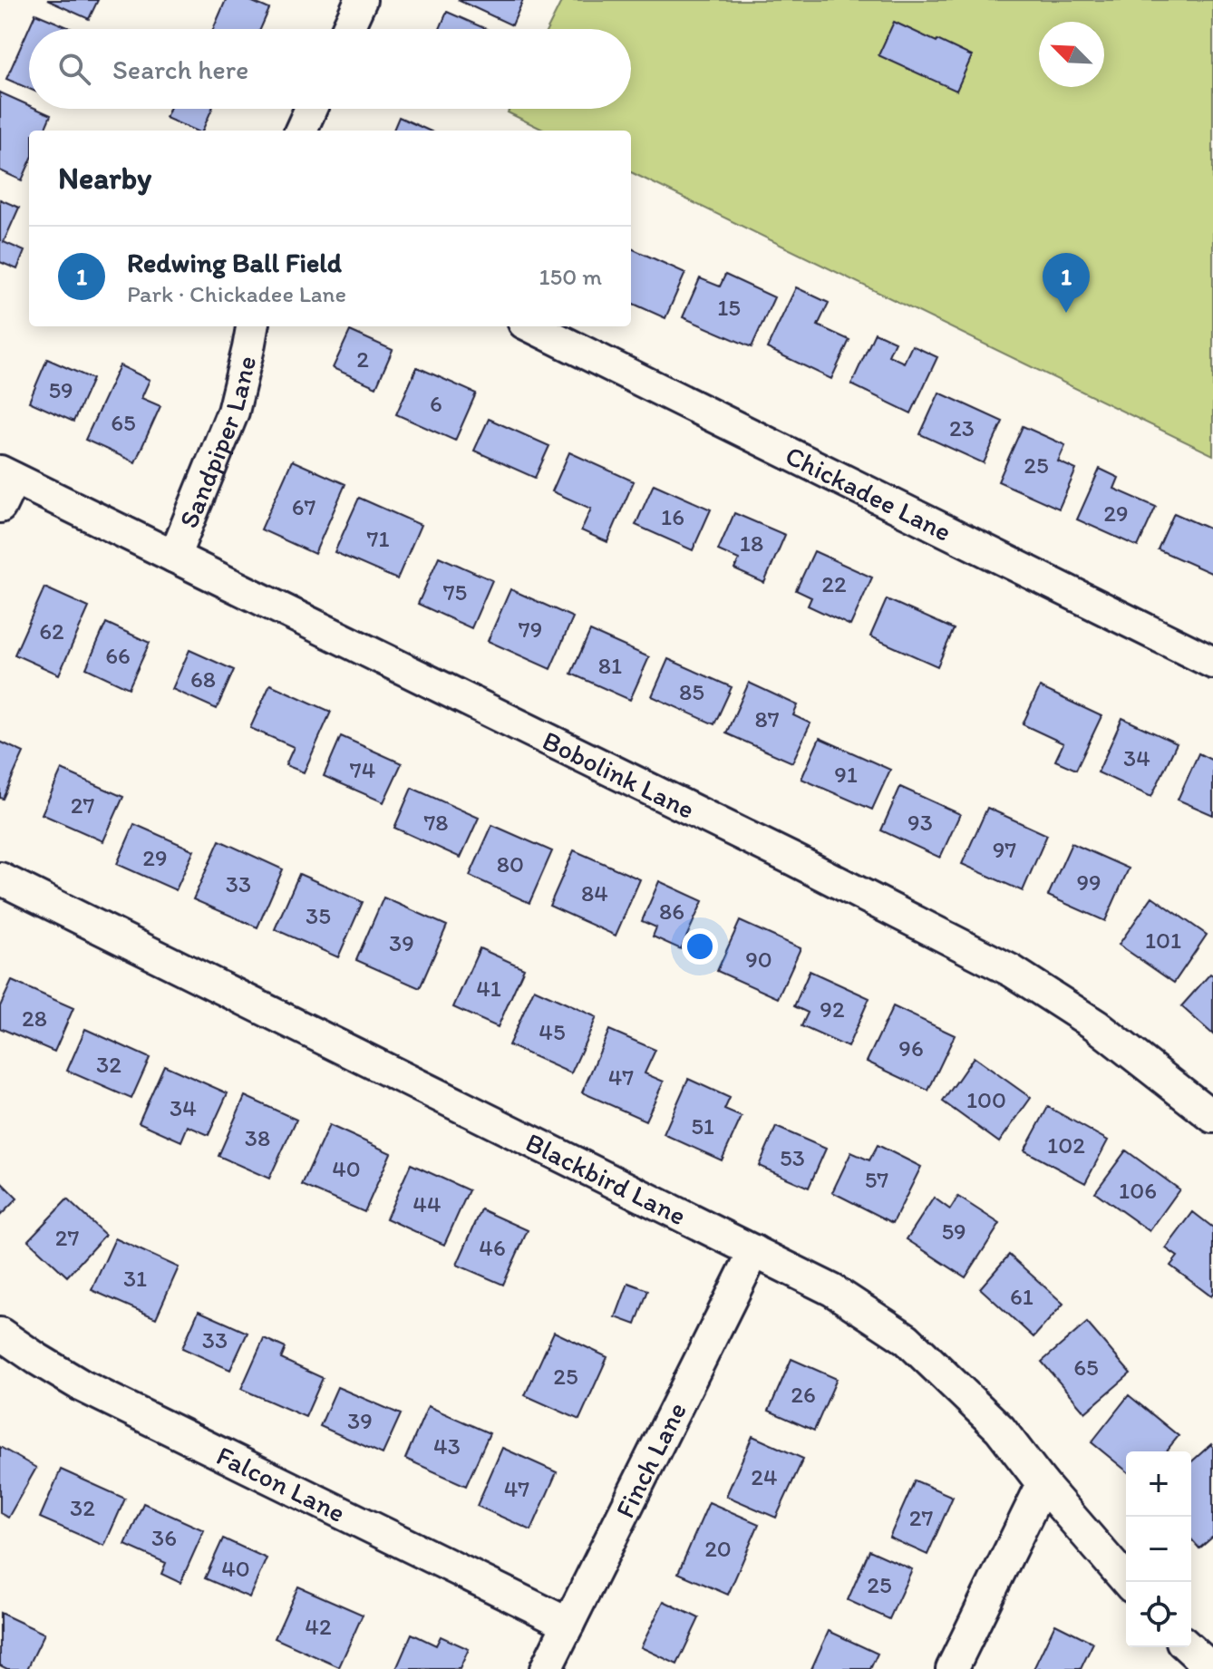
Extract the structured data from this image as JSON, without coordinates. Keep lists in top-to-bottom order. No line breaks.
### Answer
{"streets":{"street":["Sandpiper Lane","Chickadee Lane","Bobolink Lane","Blackbird Lane","Finch Lane","Falcon Lane"]},"crossings":[["Sandpiper Lane","Bobolink Lane"],["Blackbird Lane","Finch Lane"],["Finch Lane","Falcon Lane"]],"house_numbers":["15","2","59","6","65","23","25","67","29","16","71","18","22","75","79","62","66","81","68","85","87","34","74","91","27","78","93","97","29","80","99","33","84","86","35","101","39","90","41","92","28","45","96","32","47","100","34","51","38","102","53","40","57","106","44","59","27","46","31","61","33","65","25","26","39","43","24","47","32","27","36","20","40","25","42"],"north":"top left","page":{"search":"Search here","heading":"Nearby","list":[{"mark":"1","name":"Redwing Ball Field","note":"Park · Chickadee Lane","value":"150 m"}],"pins":"1","map_buttons":["+","−"]}}
